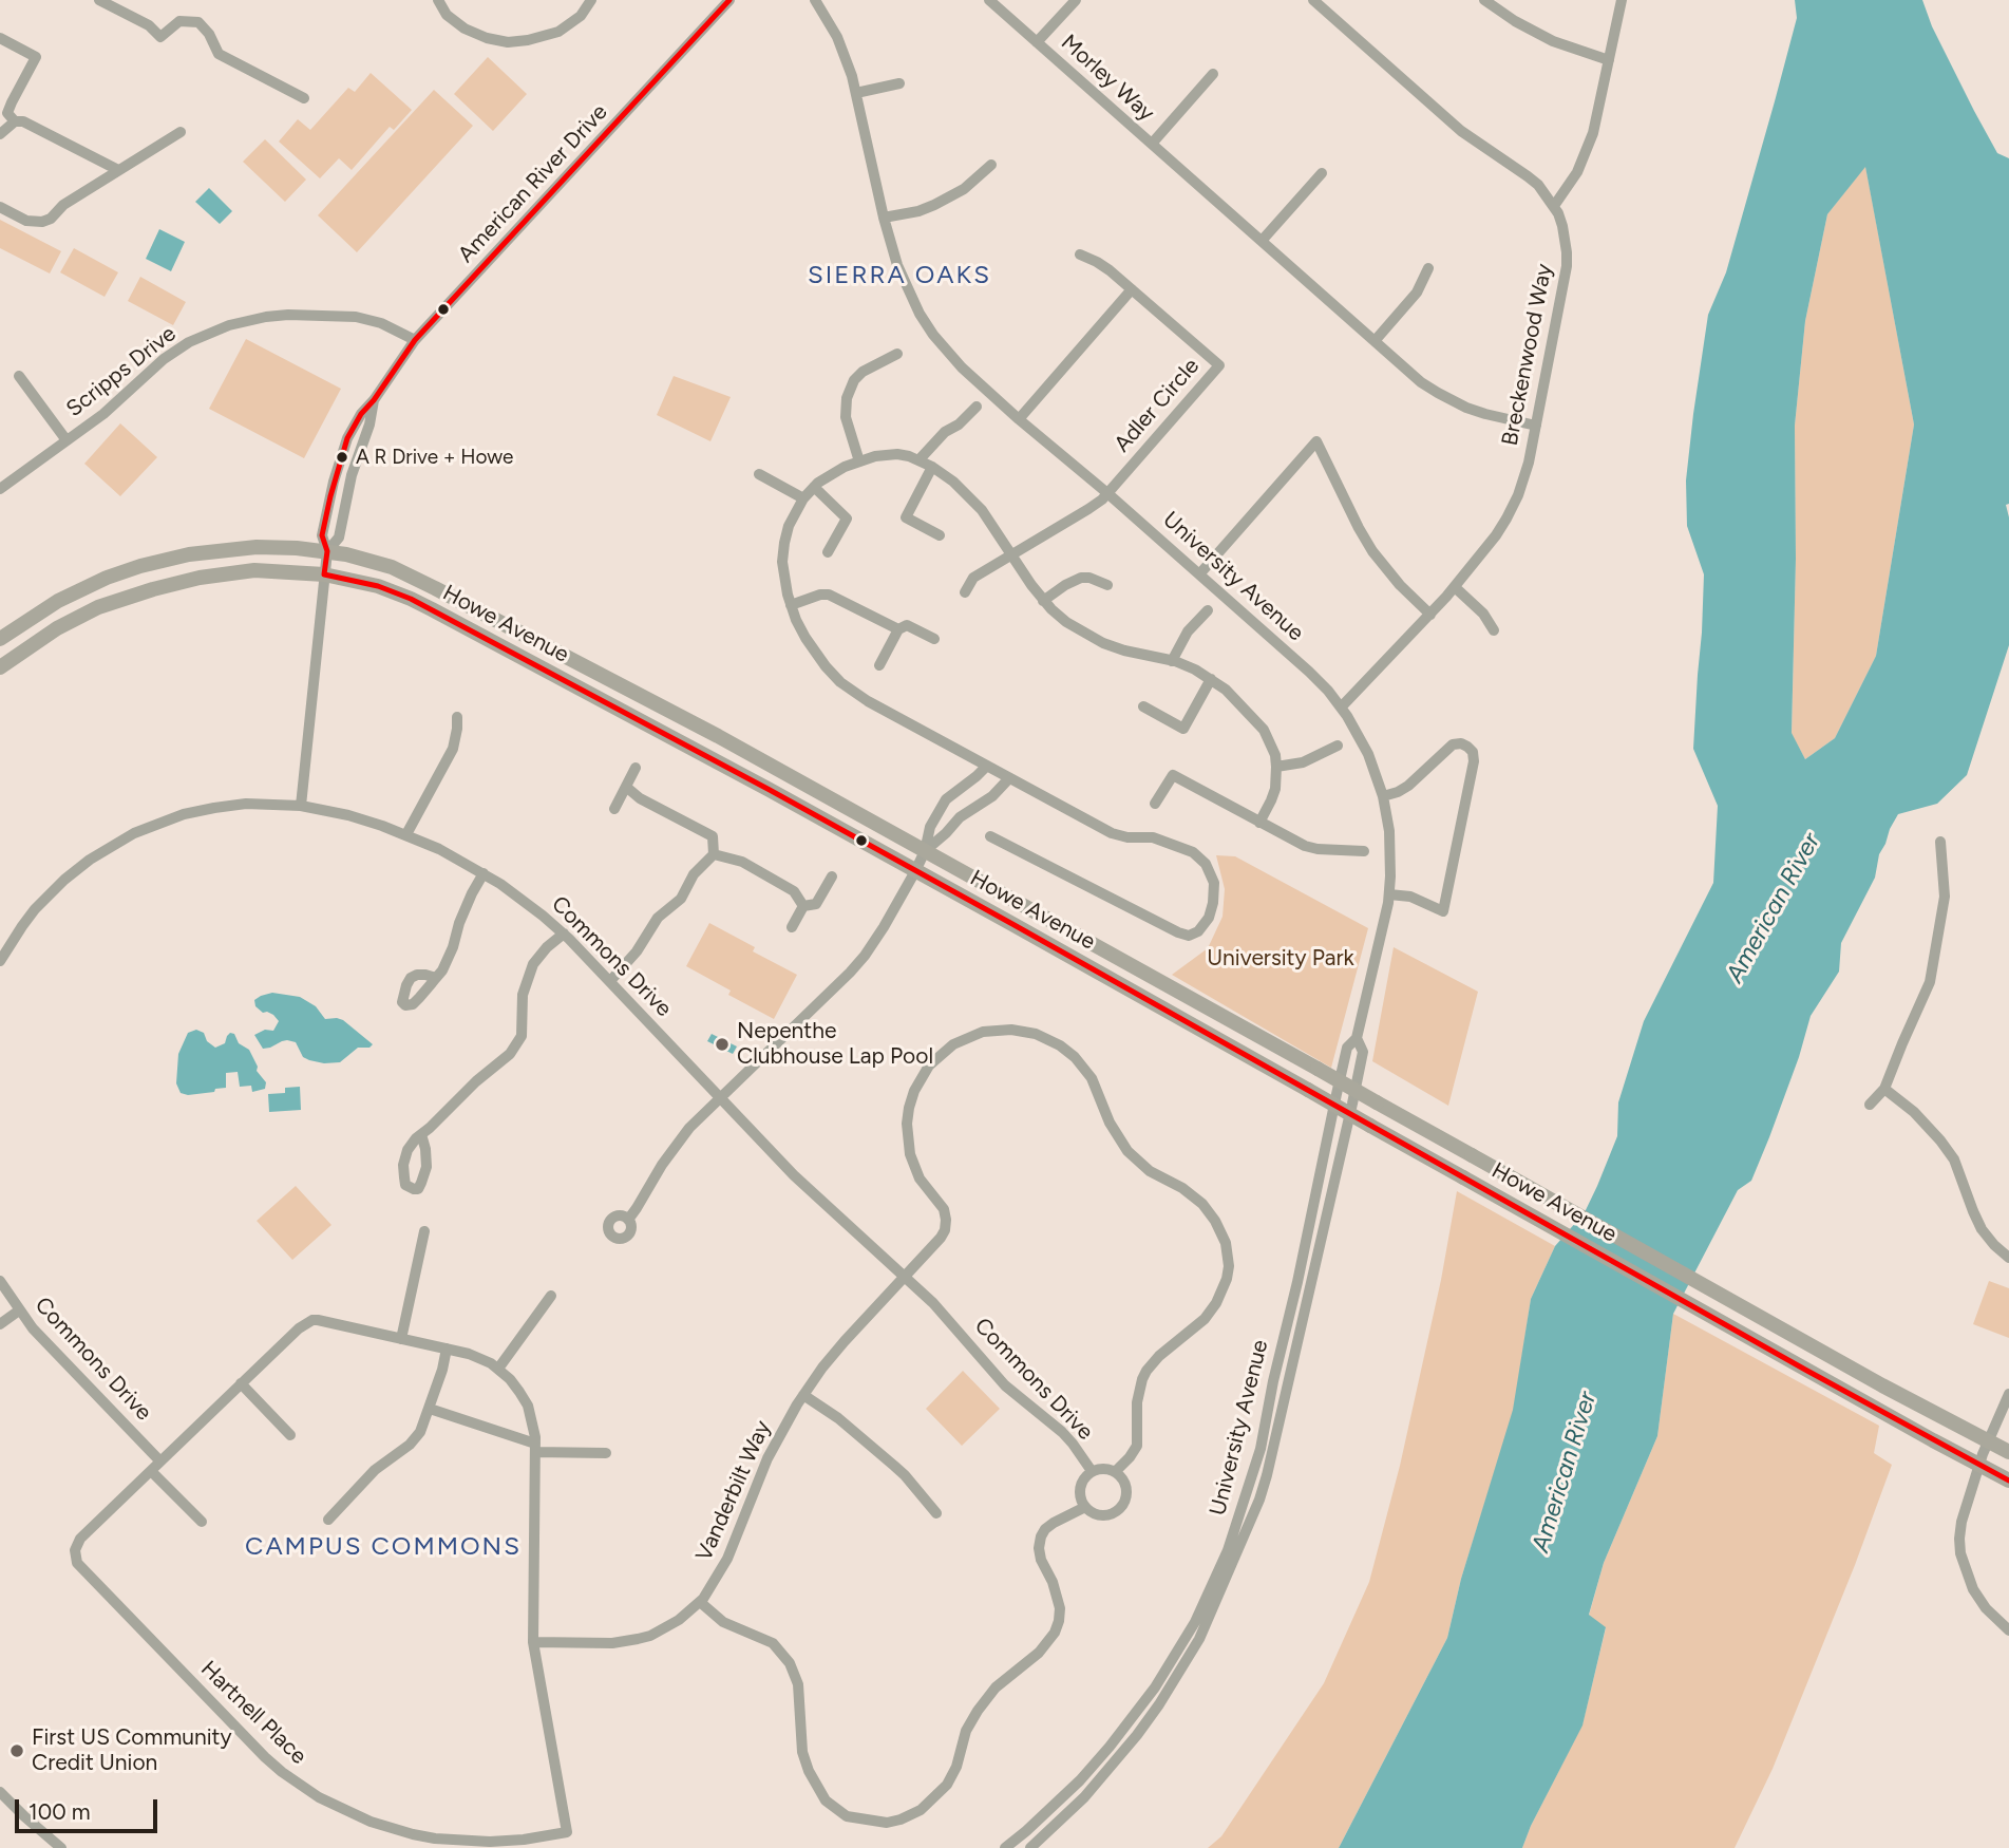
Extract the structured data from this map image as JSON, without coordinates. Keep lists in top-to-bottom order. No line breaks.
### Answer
{"streets":{"main road":["Howe Avenue"],"street":["Morley Way","American River Drive","Breckenwood Way","Scripps Drive","Adler Circle","University Avenue","Commons Drive","Vanderbilt Way","Hartnell Place"]},"crossings":[["Morley Way","Breckenwood Way"],["American River Drive","Scripps Drive"],["American River Drive","Howe Avenue"],["American River Drive","Commons Drive"],["Breckenwood Way","University Avenue"],["Adler Circle","University Avenue"],["Commons Drive","Vanderbilt Way"],["Commons Drive","Hartnell Place"],["Vanderbilt Way","Hartnell Place"]],"districts":["SIERRA OAKS","CAMPUS COMMONS"],"water":["American River"],"parks":["University Park"],"places":["A R Drive + Howe","Nepenthe Clubhouse Lap Pool","First US Community Credit Union"],"scale_bar":"100 m"}
